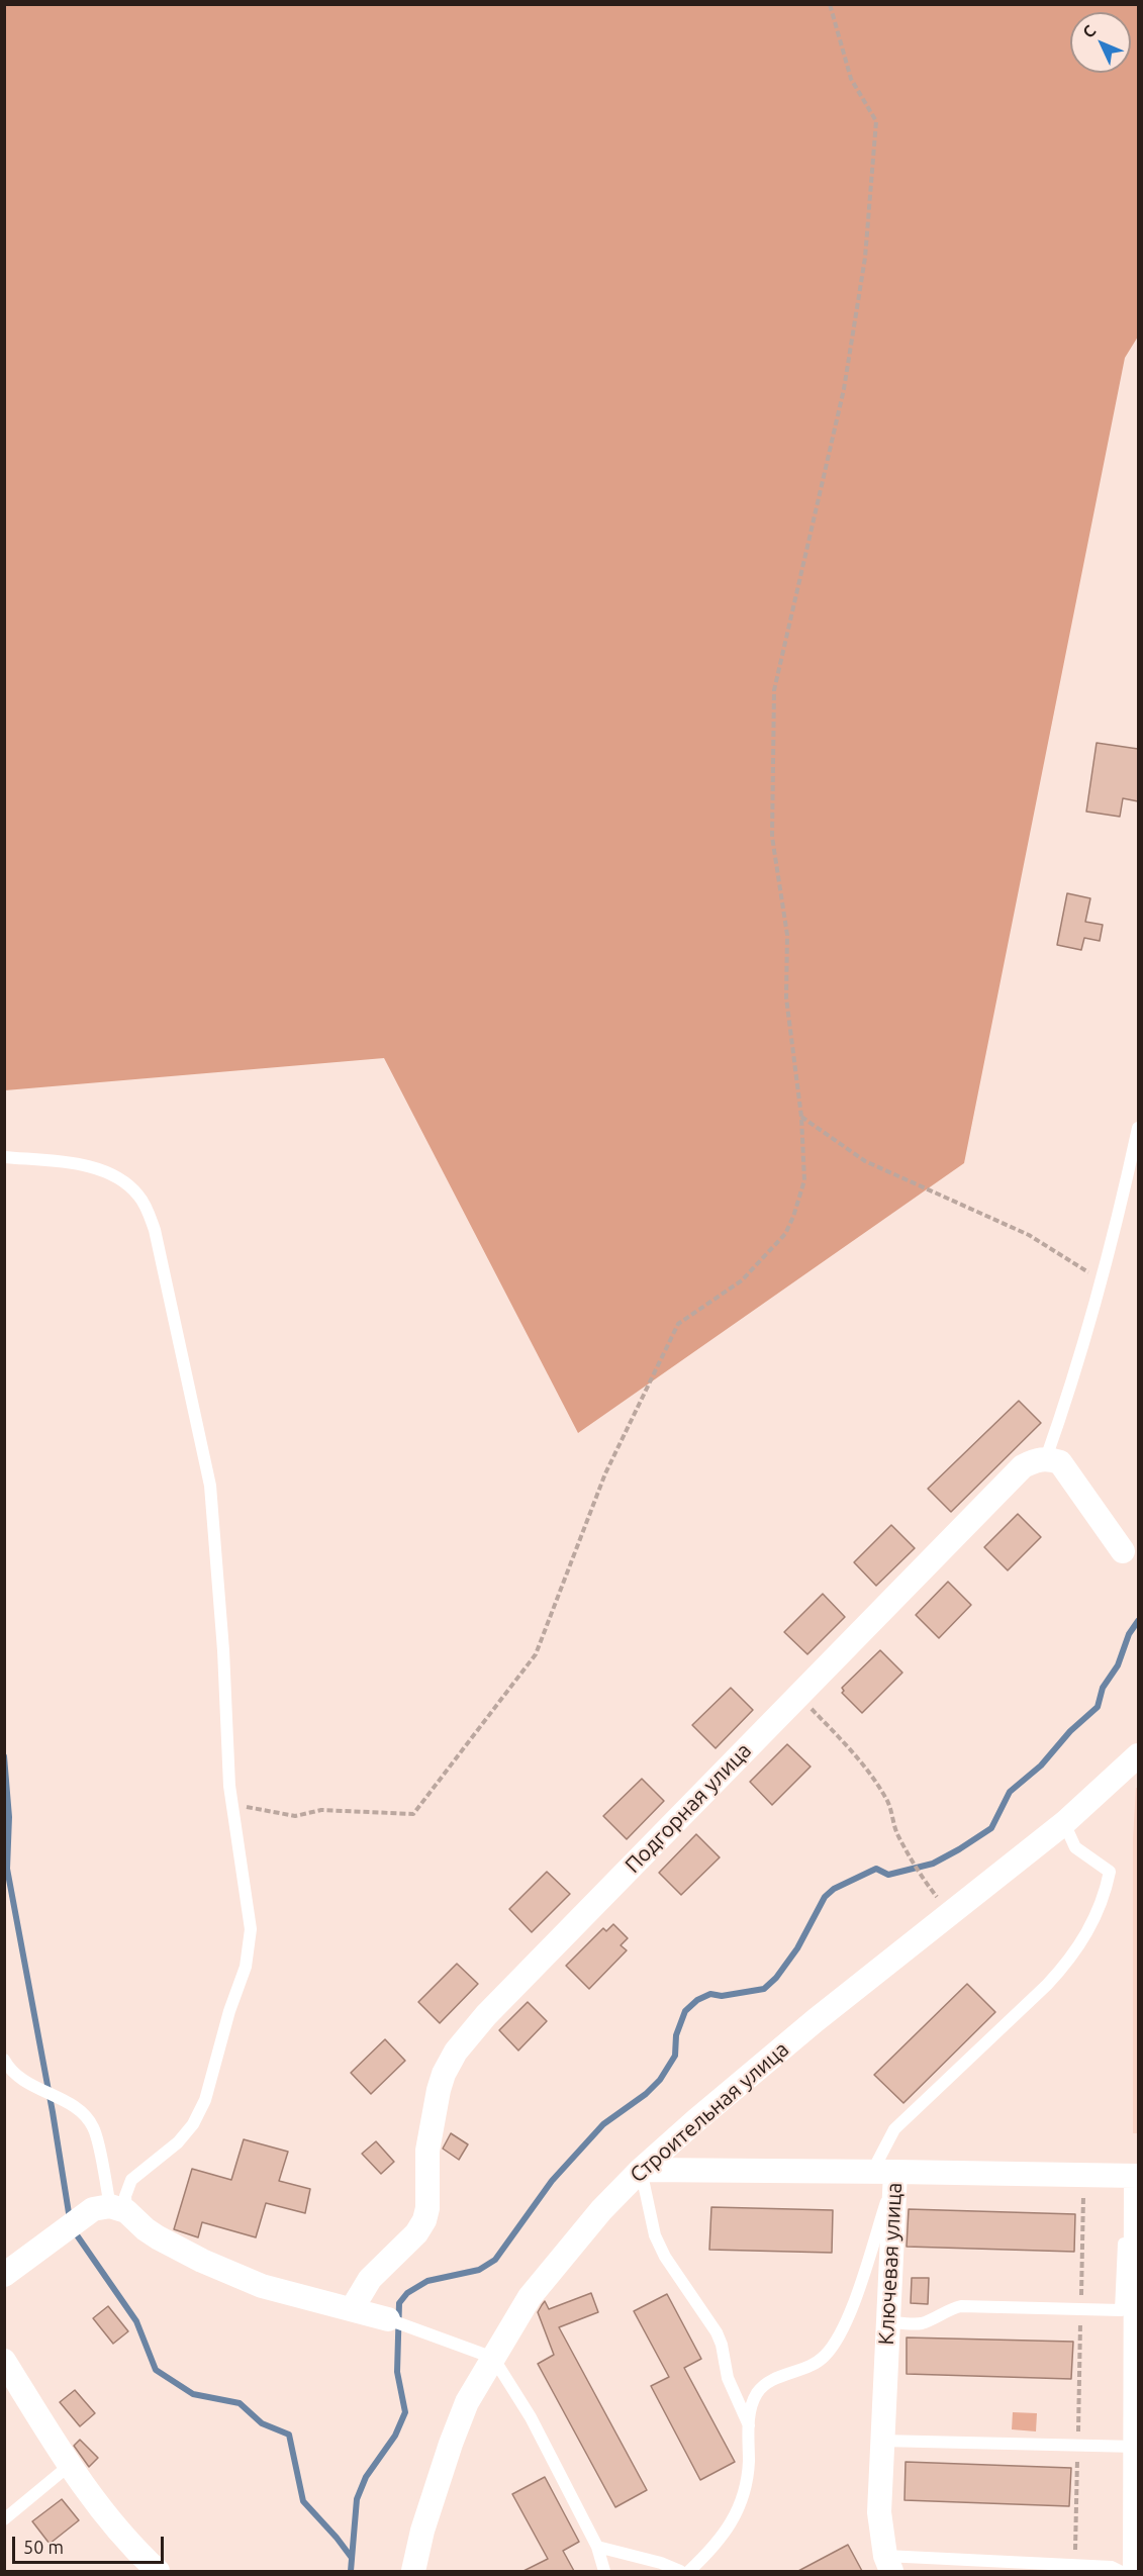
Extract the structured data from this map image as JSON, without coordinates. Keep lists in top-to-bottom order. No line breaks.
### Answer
{"streets":{"street":["Подгорная улица","Строительная улица","Ключевая улица"]},"crossings":[["Строительная улица","Ключевая улица"]],"scale_bar":"50 m","north":"top left"}
